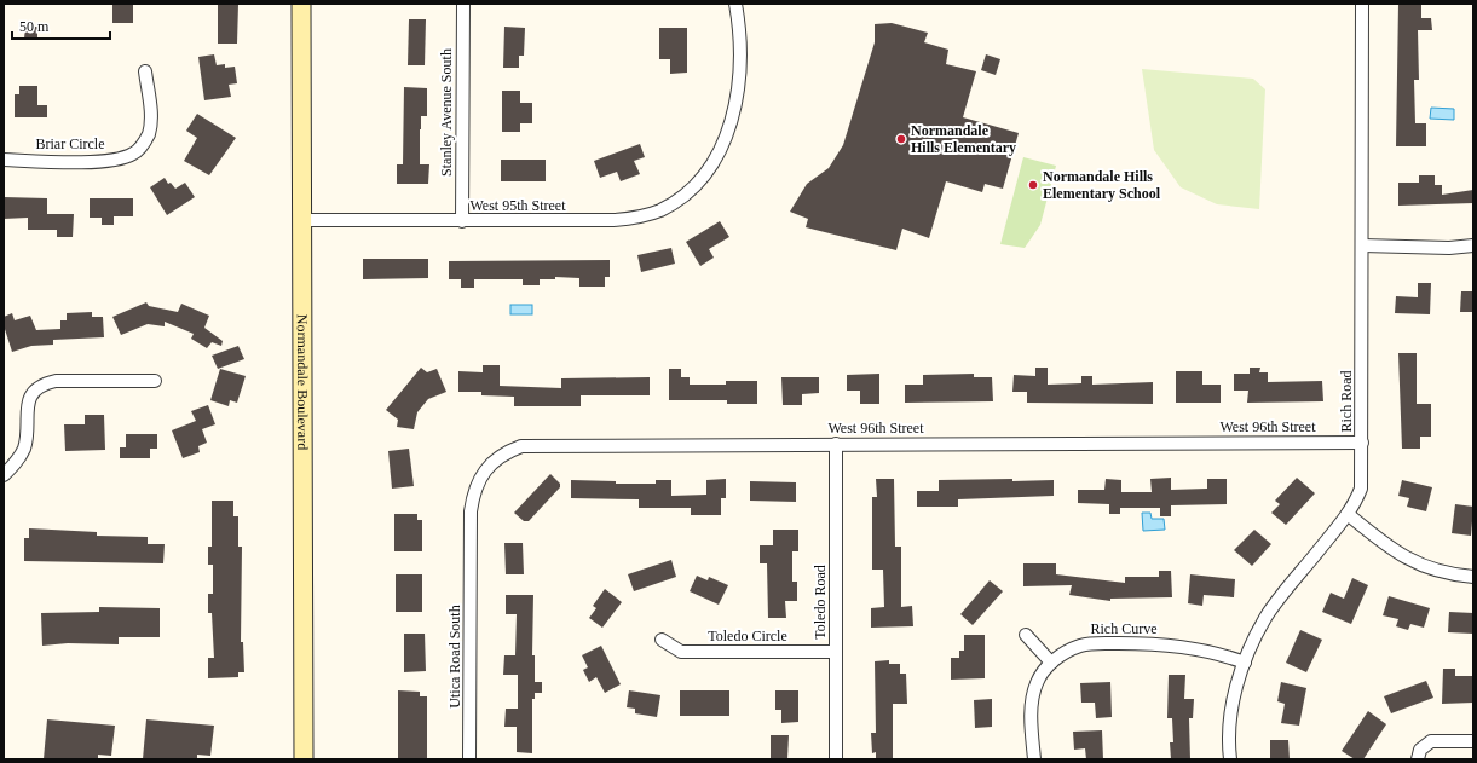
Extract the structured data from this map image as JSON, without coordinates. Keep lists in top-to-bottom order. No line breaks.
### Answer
{"streets":{"main road":["Normandale Boulevard"],"street":["Stanley Avenue South","Briar Circle","West 95th Street","Rich Road","West 96th Street","Toledo Road","Rich Curve","Toledo Circle","Utica Road South"]},"crossings":[["Stanley Avenue South","West 95th Street"],["West 95th Street","Normandale Boulevard"],["Rich Road","West 96th Street"],["Rich Road","Rich Curve"],["West 96th Street","Toledo Road"],["West 96th Street","Utica Road South"],["Toledo Road","Toledo Circle"]],"places":["Normandale Hills Elementary","Normandale Hills Elementary School"],"scale_bar":"50 m"}
